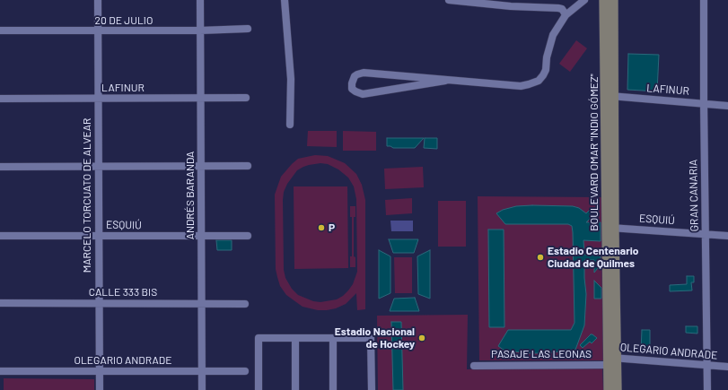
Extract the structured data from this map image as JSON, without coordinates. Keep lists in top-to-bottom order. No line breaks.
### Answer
{"streets":{"main road":["BOULEVARD OMAR \"INDIO GÓMEZ\""],"street":["20 DE JULIO","LAFINUR","MARCELO TORCUATO DE ALVEAR","ANDRÉS BARANDA","GRAN CANARIA","ESQUIÚ","CALLE 333 BIS","OLEGARIO ANDRADE","PASAJE LAS LEONAS"]},"crossings":[["20 DE JULIO","MARCELO TORCUATO DE ALVEAR"],["20 DE JULIO","ANDRÉS BARANDA"],["LAFINUR","BOULEVARD OMAR \"INDIO GÓMEZ\""],["LAFINUR","MARCELO TORCUATO DE ALVEAR"],["LAFINUR","ANDRÉS BARANDA"],["LAFINUR","GRAN CANARIA"],["BOULEVARD OMAR \"INDIO GÓMEZ\"","ESQUIÚ"],["BOULEVARD OMAR \"INDIO GÓMEZ\"","OLEGARIO ANDRADE"],["BOULEVARD OMAR \"INDIO GÓMEZ\"","PASAJE LAS LEONAS"],["MARCELO TORCUATO DE ALVEAR","ESQUIÚ"],["MARCELO TORCUATO DE ALVEAR","CALLE 333 BIS"],["MARCELO TORCUATO DE ALVEAR","OLEGARIO ANDRADE"],["ANDRÉS BARANDA","ESQUIÚ"],["ANDRÉS BARANDA","CALLE 333 BIS"],["ANDRÉS BARANDA","OLEGARIO ANDRADE"],["GRAN CANARIA","ESQUIÚ"],["GRAN CANARIA","OLEGARIO ANDRADE"],["OLEGARIO ANDRADE","PASAJE LAS LEONAS"]],"places":["P","Estadio Centenario Ciudad de Quilmes","Estadio Nacional de Hockey"]}
